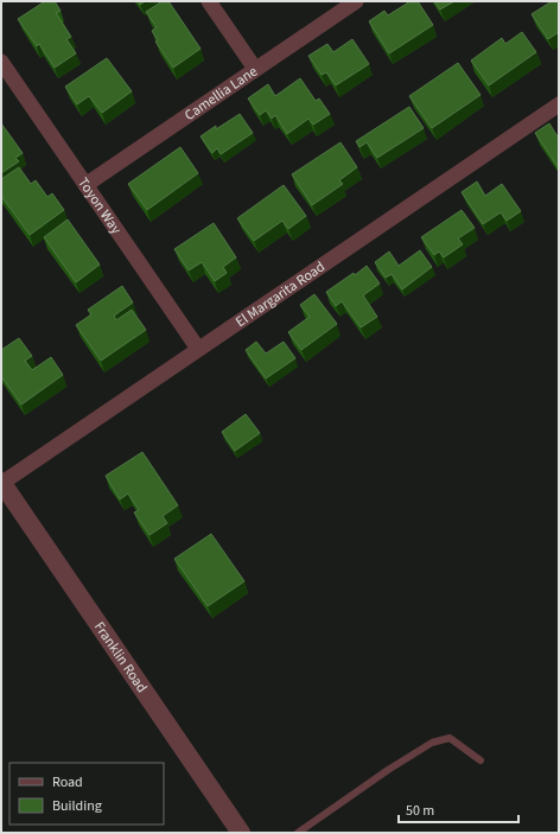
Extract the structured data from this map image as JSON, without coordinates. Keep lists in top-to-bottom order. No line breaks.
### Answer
{"streets":{"street":["Camellia Lane","Toyon Way","El Margarita Road","Franklin Road"]},"crossings":[["Camellia Lane","Toyon Way"],["Toyon Way","El Margarita Road"],["El Margarita Road","Franklin Road"]],"legend":["Road","Building"],"scale_bar":"50 m"}
